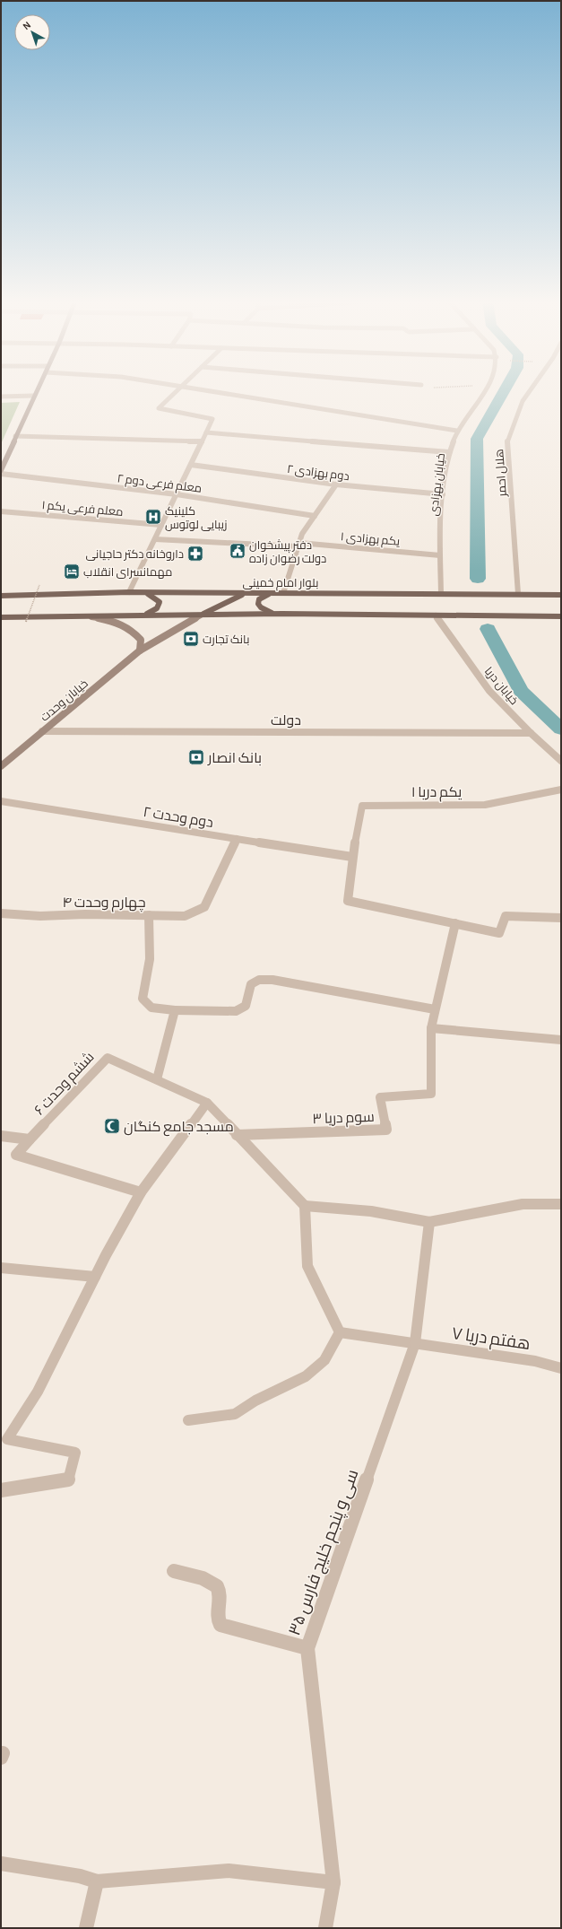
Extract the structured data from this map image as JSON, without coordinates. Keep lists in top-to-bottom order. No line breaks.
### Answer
{"streets":{"main road":["بلوار امام خمینی","خیابان وحدت"],"street":["دوم بهزادی ۲","هلال احمر","معلم فرعی دوم ۲","خیابان بهزادی","معلم فرعی یکم ۱","یکم بهزادی ۱","خیابان دریا","دولت","یکم دریا ۱","دوم وحدت ۲","چهارم وحدت ۴","ششم وحدت ۶","سوم دریا ۳","هفتم دریا ۷","سی و پنجم خلیج فارس ۳۵"]},"crossings":[["دوم بهزادی ۲","خیابان بهزادی"],["هلال احمر","بلوار امام خمینی"],["خیابان بهزادی","یکم بهزادی ۱"],["خیابان بهزادی","بلوار امام خمینی"],["خیابان دریا","دولت"],["خیابان وحدت","دولت"],["یکم دریا ۱","دوم وحدت ۲"],["دوم وحدت ۲","چهارم وحدت ۴"],["هفتم دریا ۷","سی و پنجم خلیج فارس ۳۵"]],"places":{"hospital":["کلینیک زیبایی لوتوس"],"public building":["دفتر پیشخوان دولت رضوان زاده"],"pharmacy":["داروخانه دکتر حاجیانی"],"hotel":["مهمانسرای انقلاب"],"bank":["بانک تجارت","بانک انصار"],"mosque":["مسجد جامع کنگان"]},"north":"top left"}
